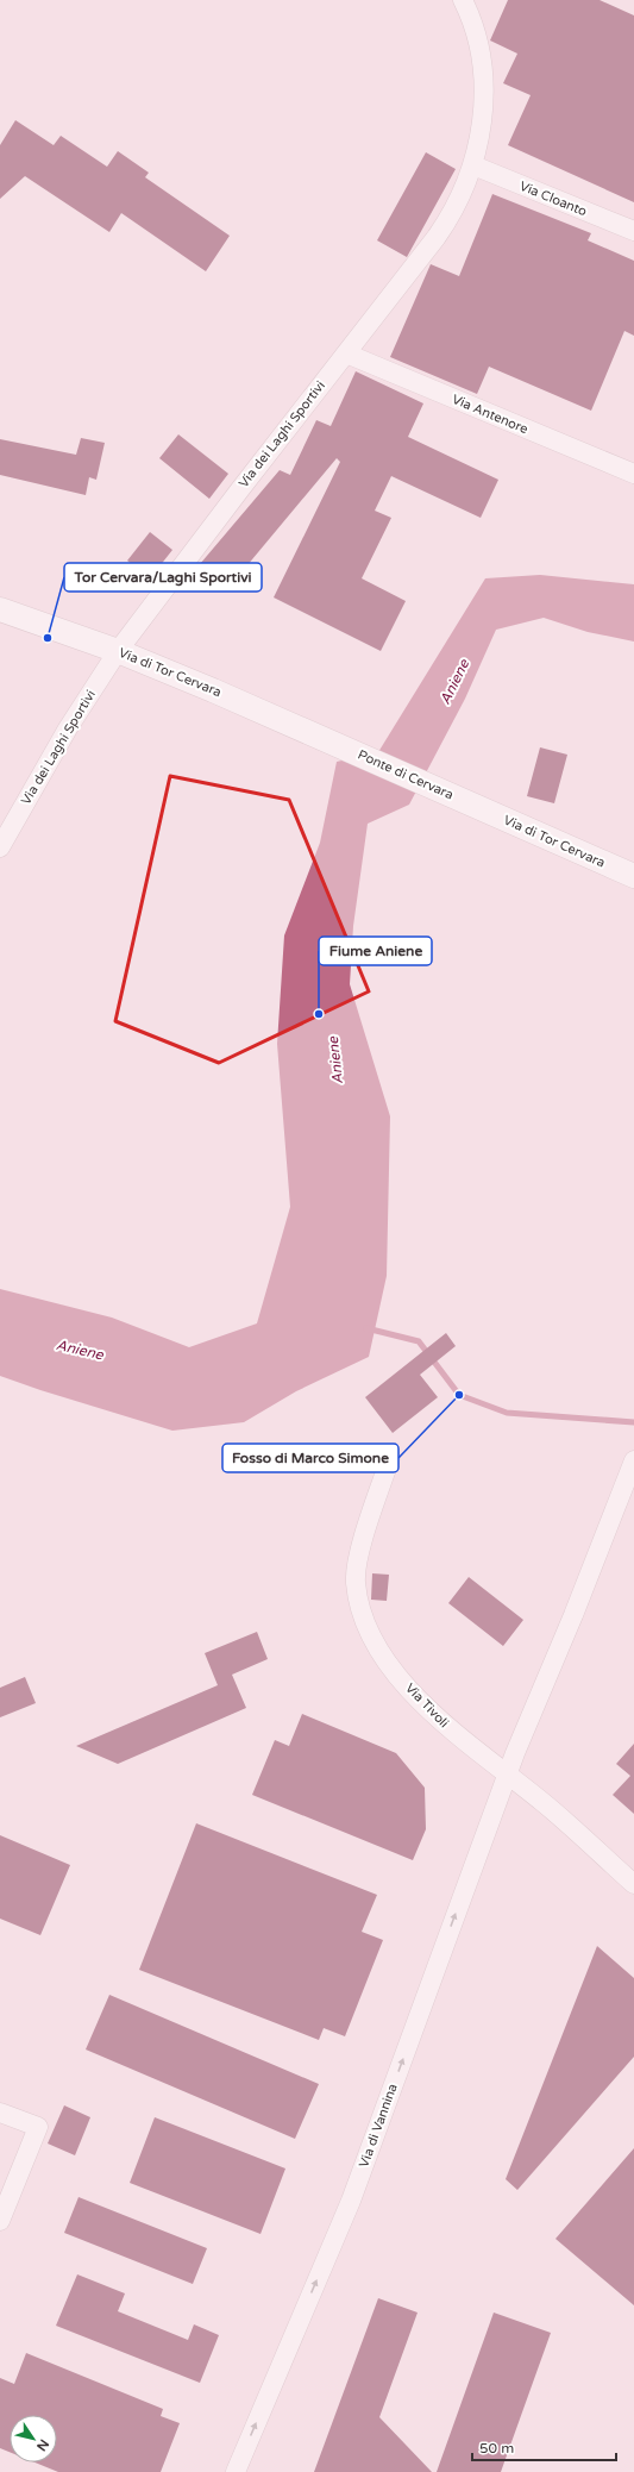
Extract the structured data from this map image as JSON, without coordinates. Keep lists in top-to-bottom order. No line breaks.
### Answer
{"streets":{"street":["Via Cloanto","Via Antenore","Via dei Laghi Sportivi","Via di Tor Cervara","Ponte di Cervara","Via Tivoli","Via di Vannina"]},"crossings":[["Via Cloanto","Via dei Laghi Sportivi"],["Via Antenore","Via dei Laghi Sportivi"],["Via dei Laghi Sportivi","Via di Tor Cervara"],["Via di Tor Cervara","Ponte di Cervara"],["Via Tivoli","Via di Vannina"]],"one_way":["Via di Vannina"],"water":["Aniene"],"places":["Tor Cervara/Laghi Sportivi","Fiume Aniene","Fosso di Marco Simone"],"scale_bar":"50 m","north":"bottom right"}
